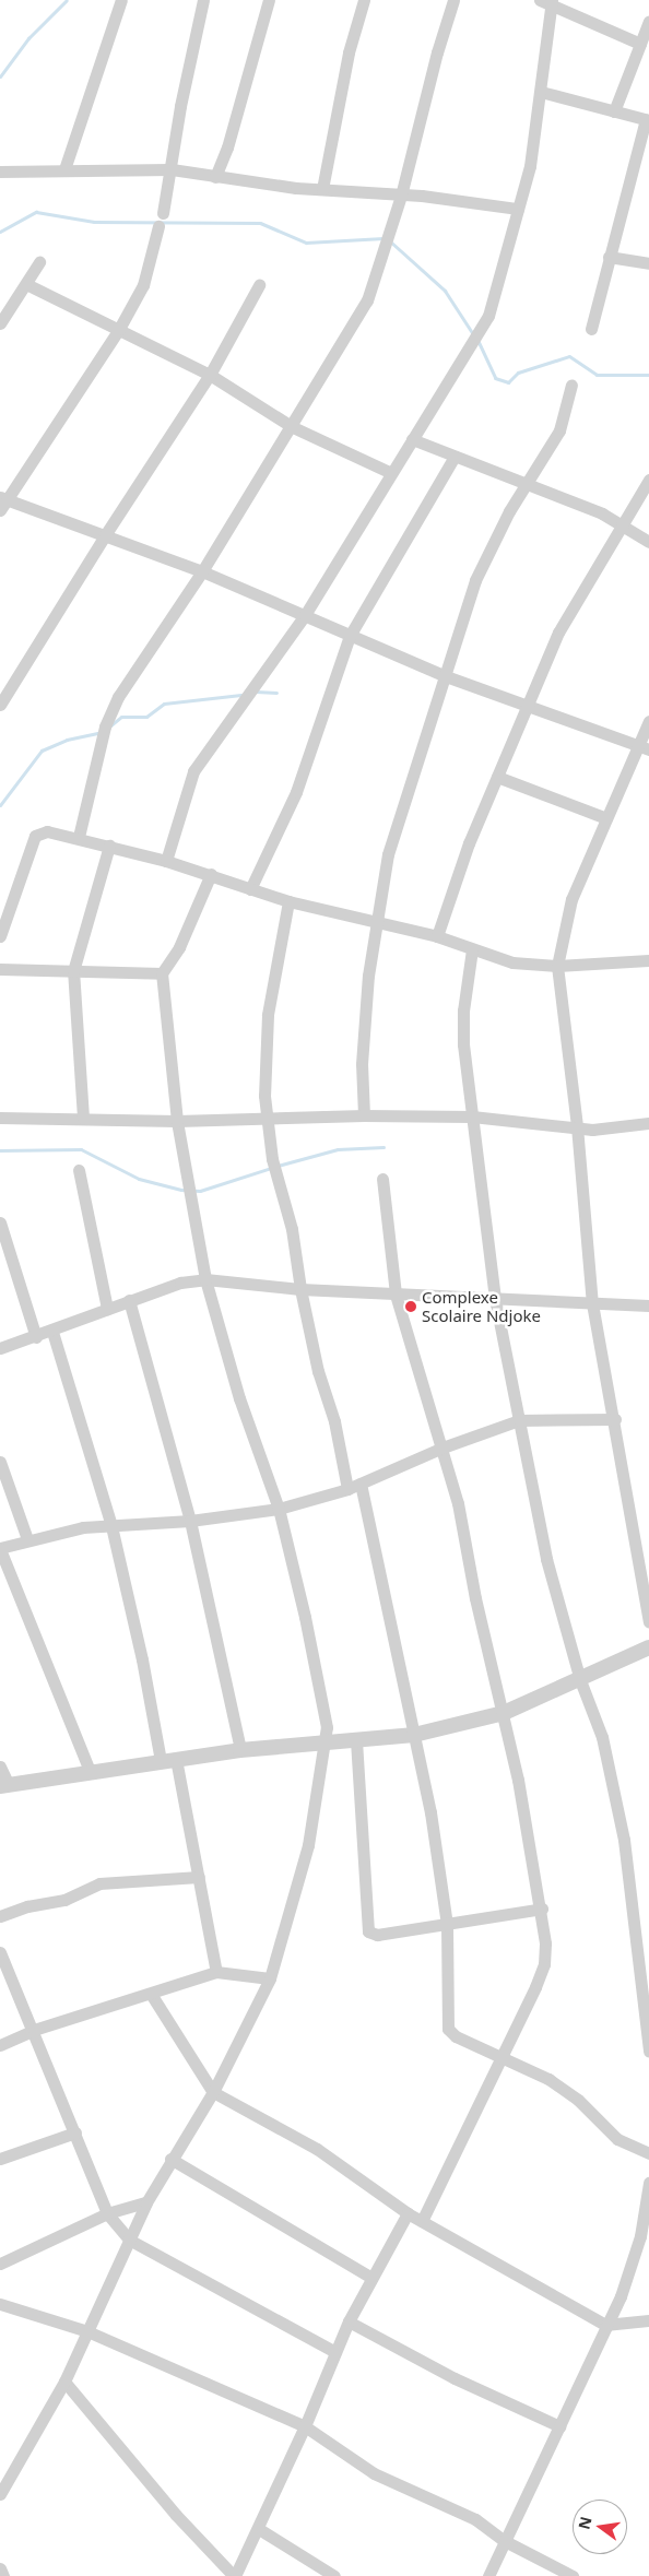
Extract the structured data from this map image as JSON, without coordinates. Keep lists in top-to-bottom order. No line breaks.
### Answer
{"places":["Complexe Scolaire Ndjoke"],"north":"left"}
